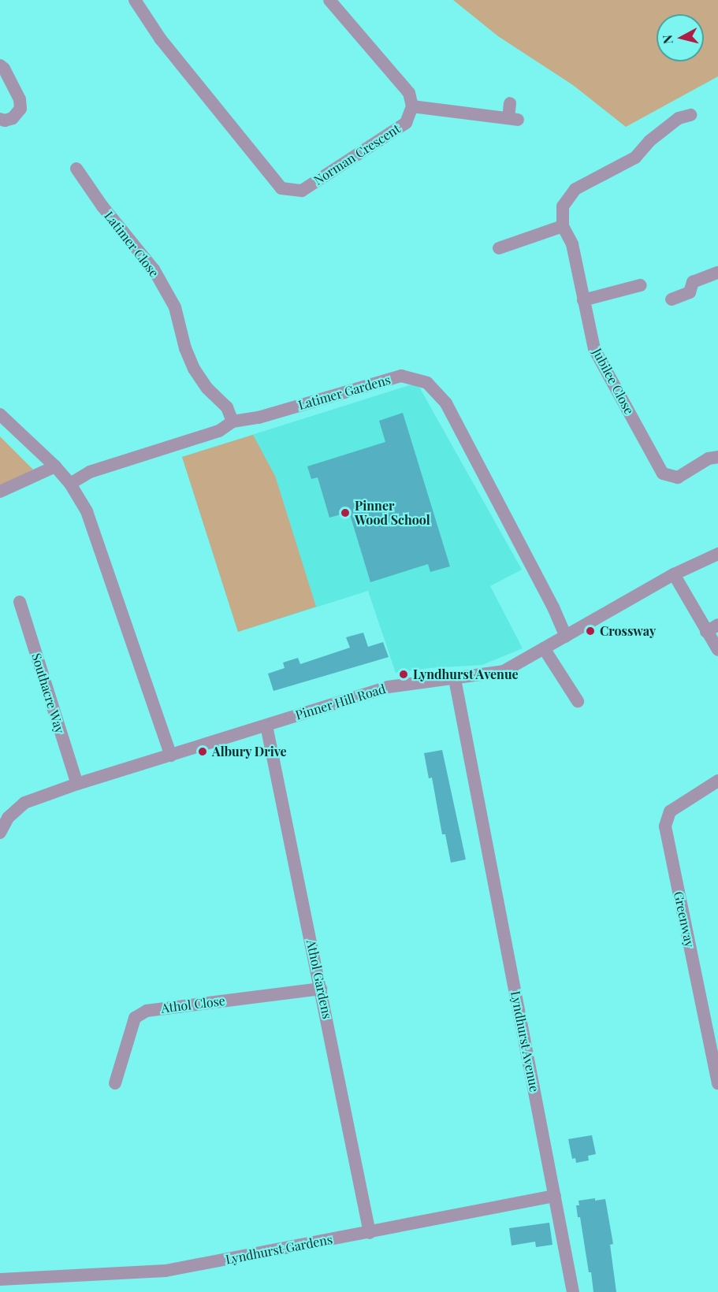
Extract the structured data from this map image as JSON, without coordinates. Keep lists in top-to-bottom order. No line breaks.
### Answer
{"streets":{"street":["Norman Crescent","Latimer Close","Jubilee Close","Latimer Gardens","Southacre Way","Pinner Hill Road","Greenway","Athol Gardens","Athol Close","Lyndhurst Avenue","Lyndhurst Gardens"]},"crossings":[["Latimer Close","Latimer Gardens"],["Latimer Gardens","Pinner Hill Road"],["Southacre Way","Pinner Hill Road"],["Pinner Hill Road","Athol Gardens"],["Pinner Hill Road","Lyndhurst Avenue"],["Athol Gardens","Athol Close"],["Athol Gardens","Lyndhurst Gardens"],["Lyndhurst Avenue","Lyndhurst Gardens"]],"places":["Pinner Wood School","Crossway","Lyndhurst Avenue","Albury Drive"],"north":"left"}
